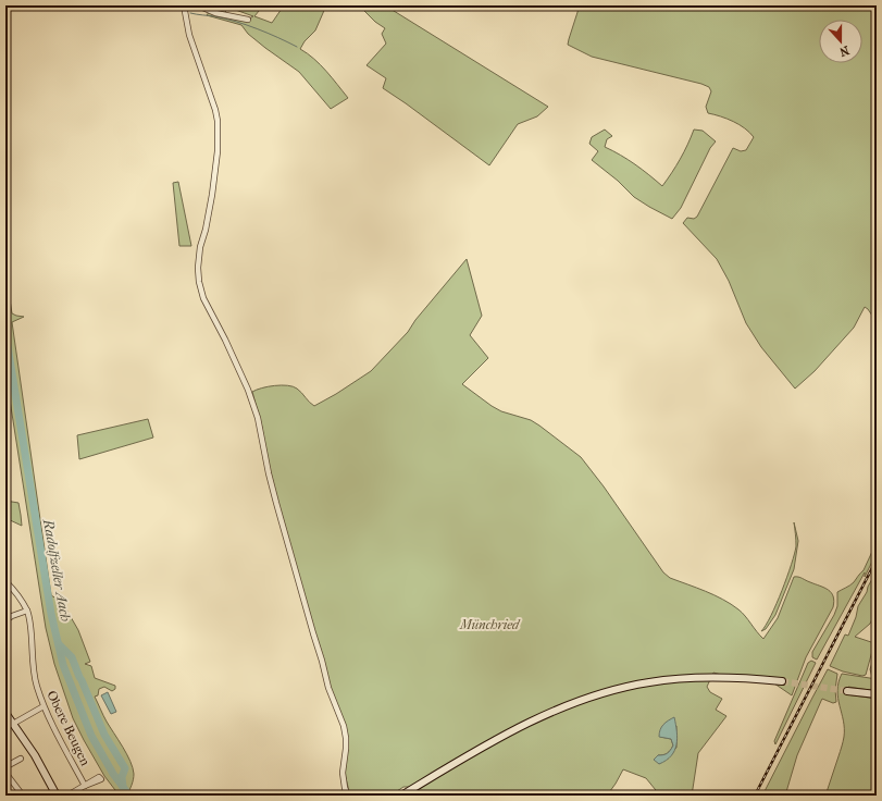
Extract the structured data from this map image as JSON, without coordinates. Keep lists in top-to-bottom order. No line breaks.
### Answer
{"streets":{"street":["Obere Beugen"]},"water":["Radolfzeller Aach"],"parks":["Münchried"],"north":"bottom"}
